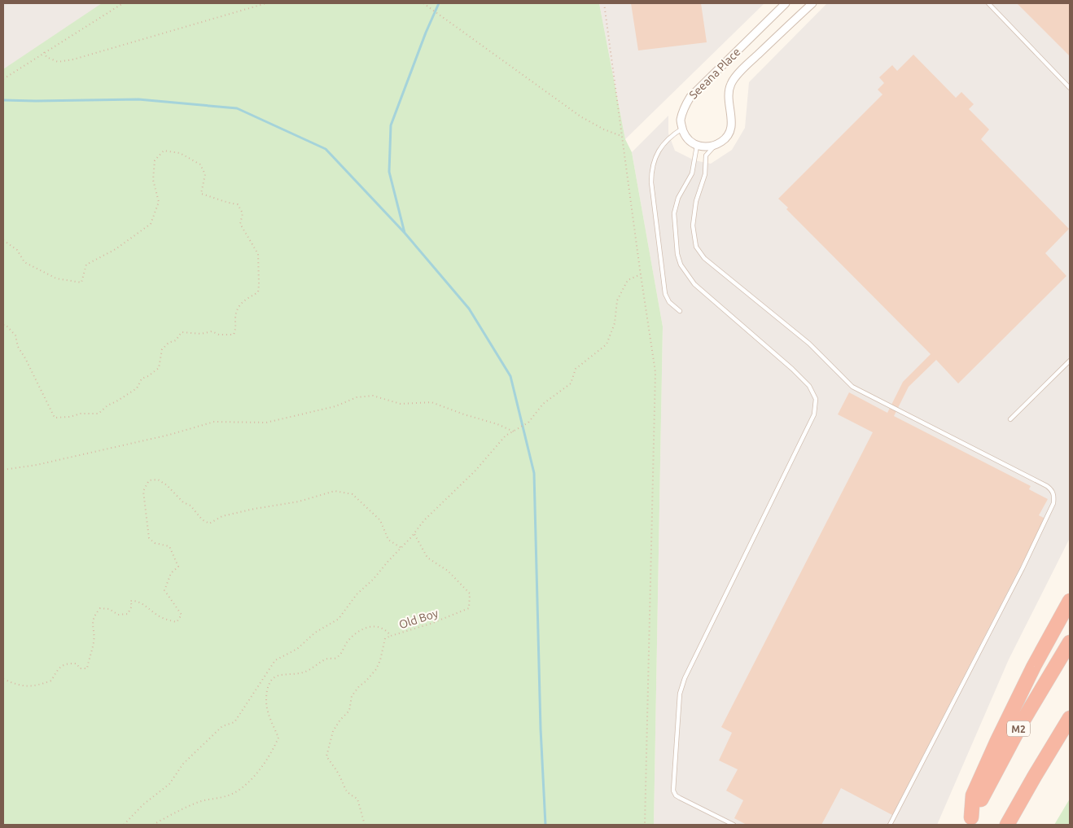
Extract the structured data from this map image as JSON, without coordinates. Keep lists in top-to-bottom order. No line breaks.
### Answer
{"streets":{"highway":["M2"],"street":["Seeana Place"],"path":["Old Boy"]}}
